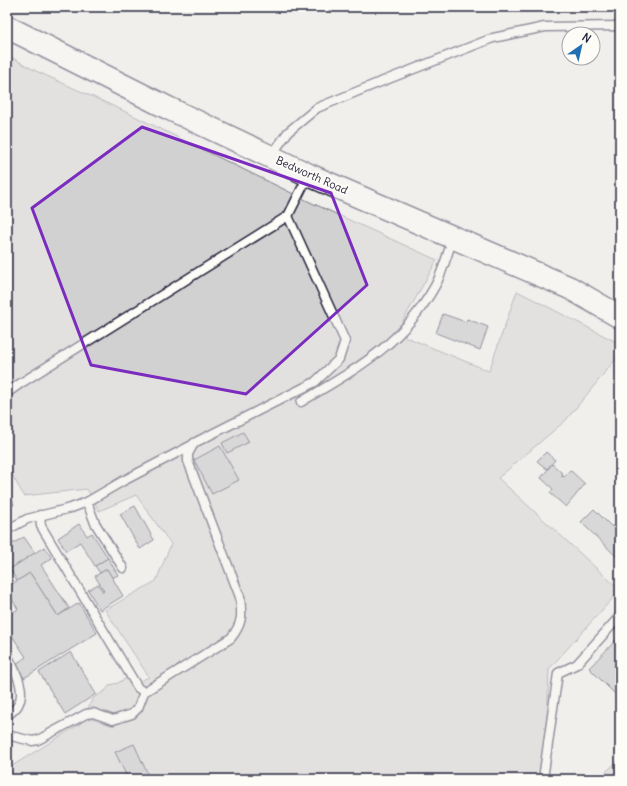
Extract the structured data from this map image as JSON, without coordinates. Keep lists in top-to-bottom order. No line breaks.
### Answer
{"streets":{"main road":["Bedworth Road"]},"north":"top right"}
